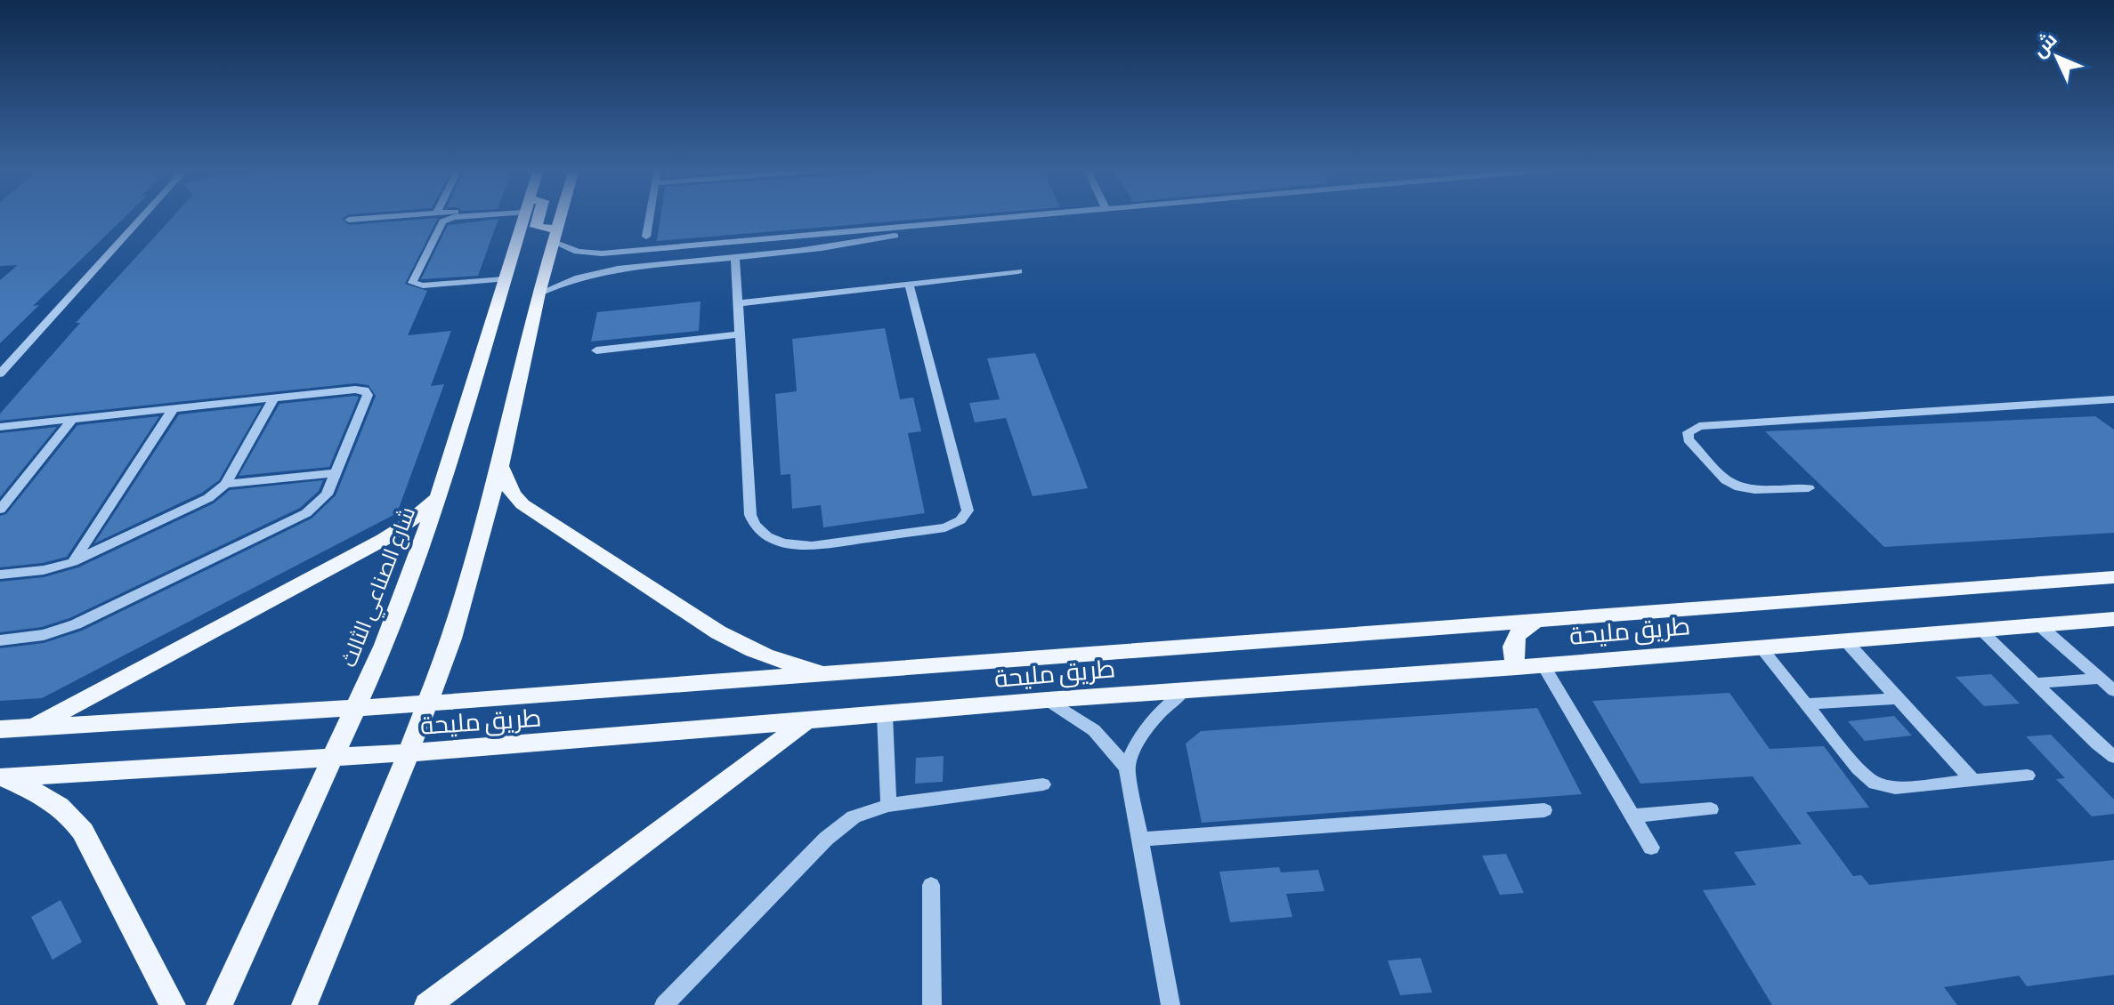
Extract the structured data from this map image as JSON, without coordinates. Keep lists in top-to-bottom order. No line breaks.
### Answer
{"streets":{"main road":["شارع الصناعي الثالث","طريق مليحة"]},"crossings":[["شارع الصناعي الثالث","طريق مليحة"]],"north":"top left"}
